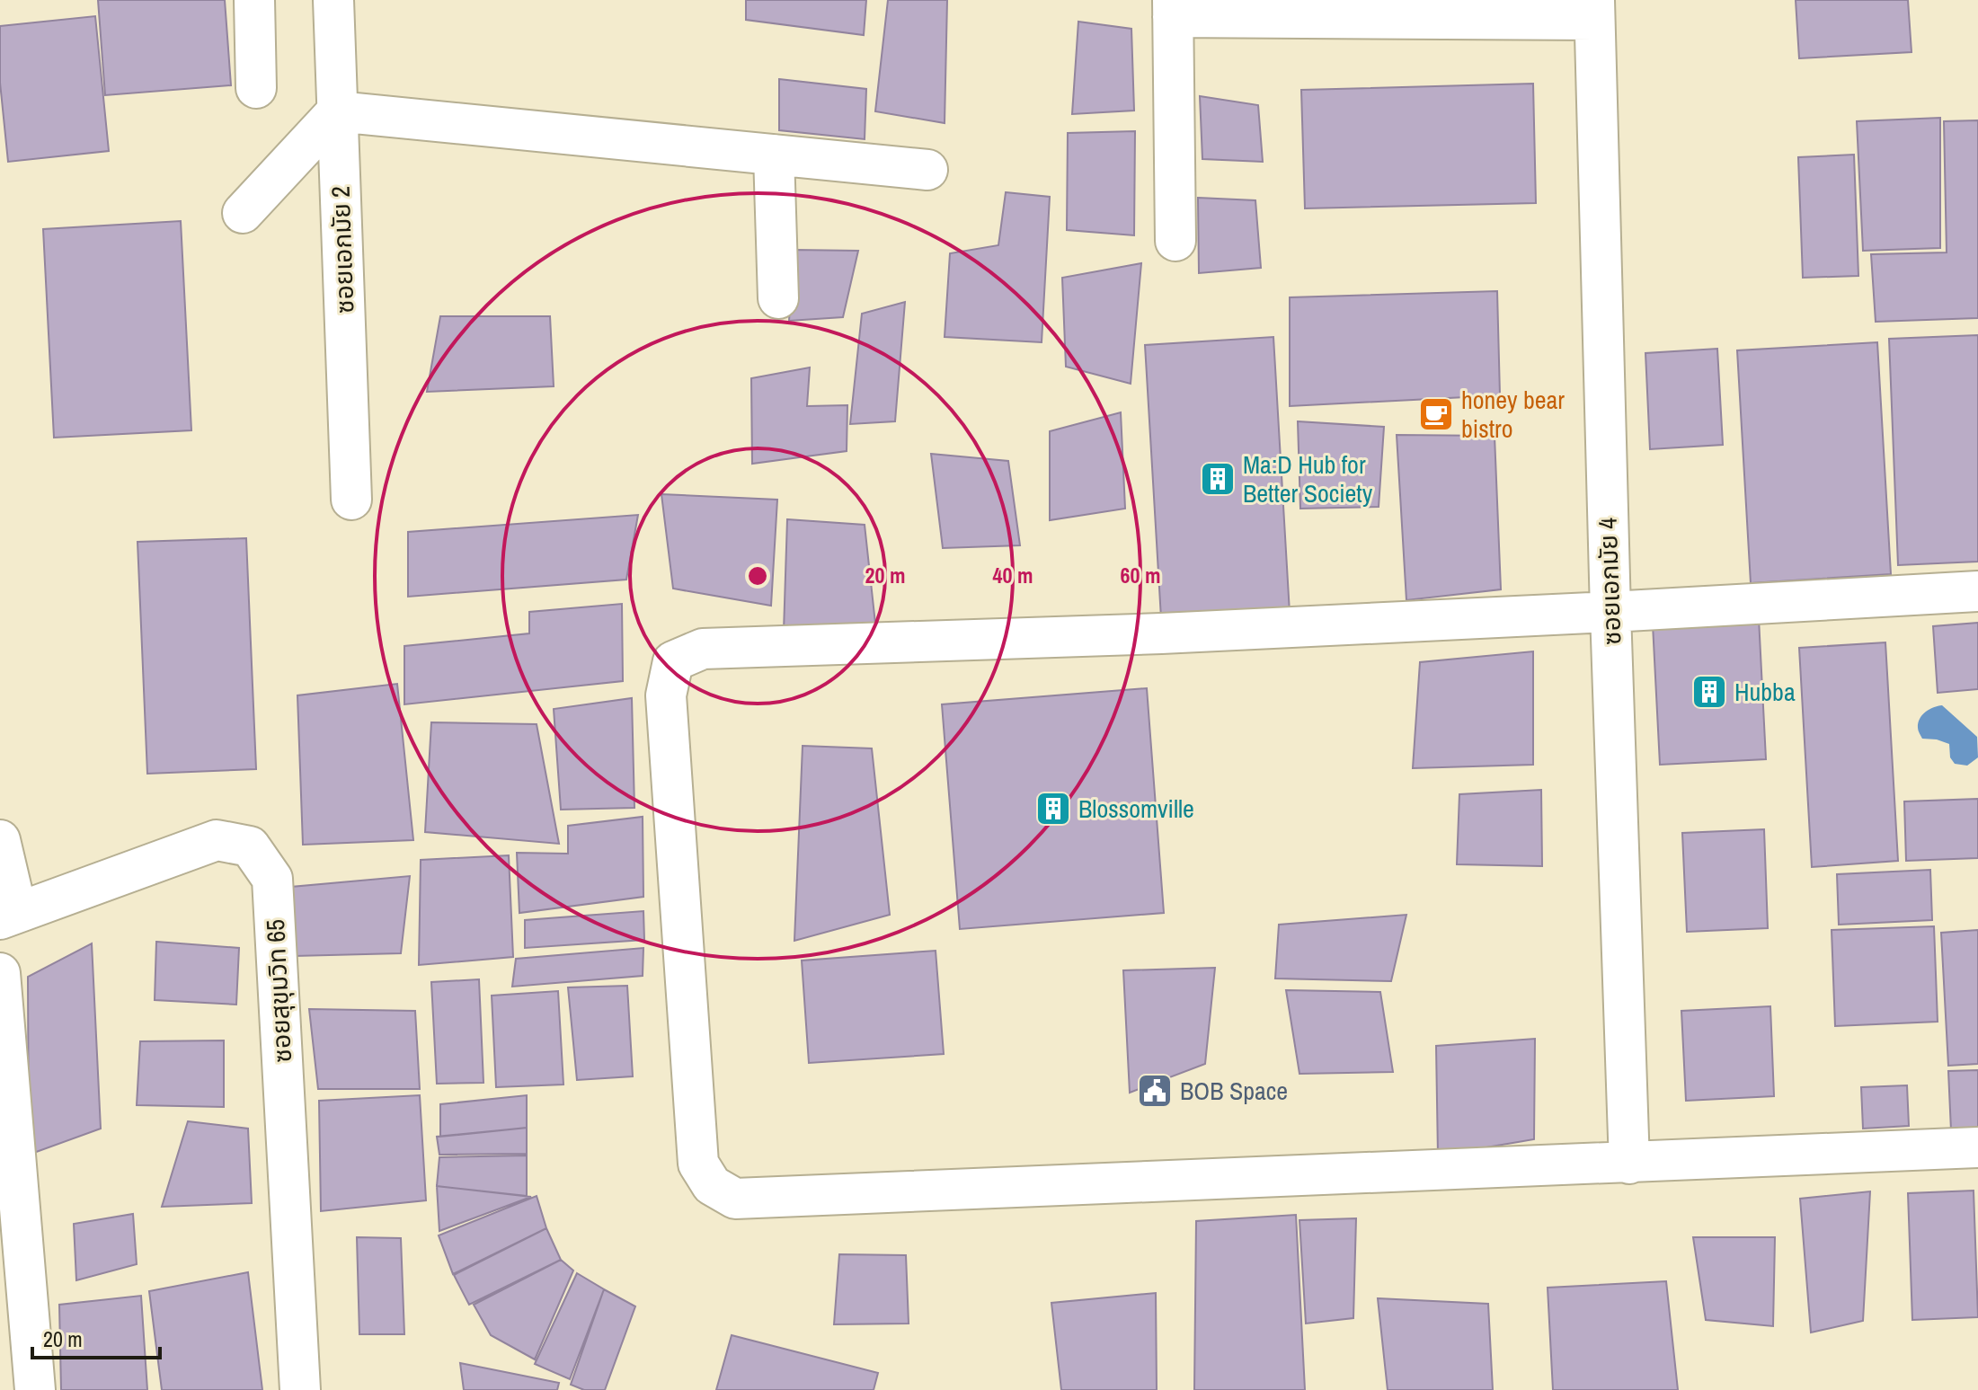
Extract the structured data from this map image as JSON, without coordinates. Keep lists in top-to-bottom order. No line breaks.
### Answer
{"streets":{"street":["ซอยเอกมัย 2","ซอยเอกมัย 4","ซอยสุขุมวิท 65"]},"places":{"cafe":["honey bear bistro"],"building":["Ma:D Hub for Better Society","Hubba","Blossomville"],"public building":["BOB Space"]},"scale_bar":"20 m","rings":["20 m","40 m","60 m"]}
